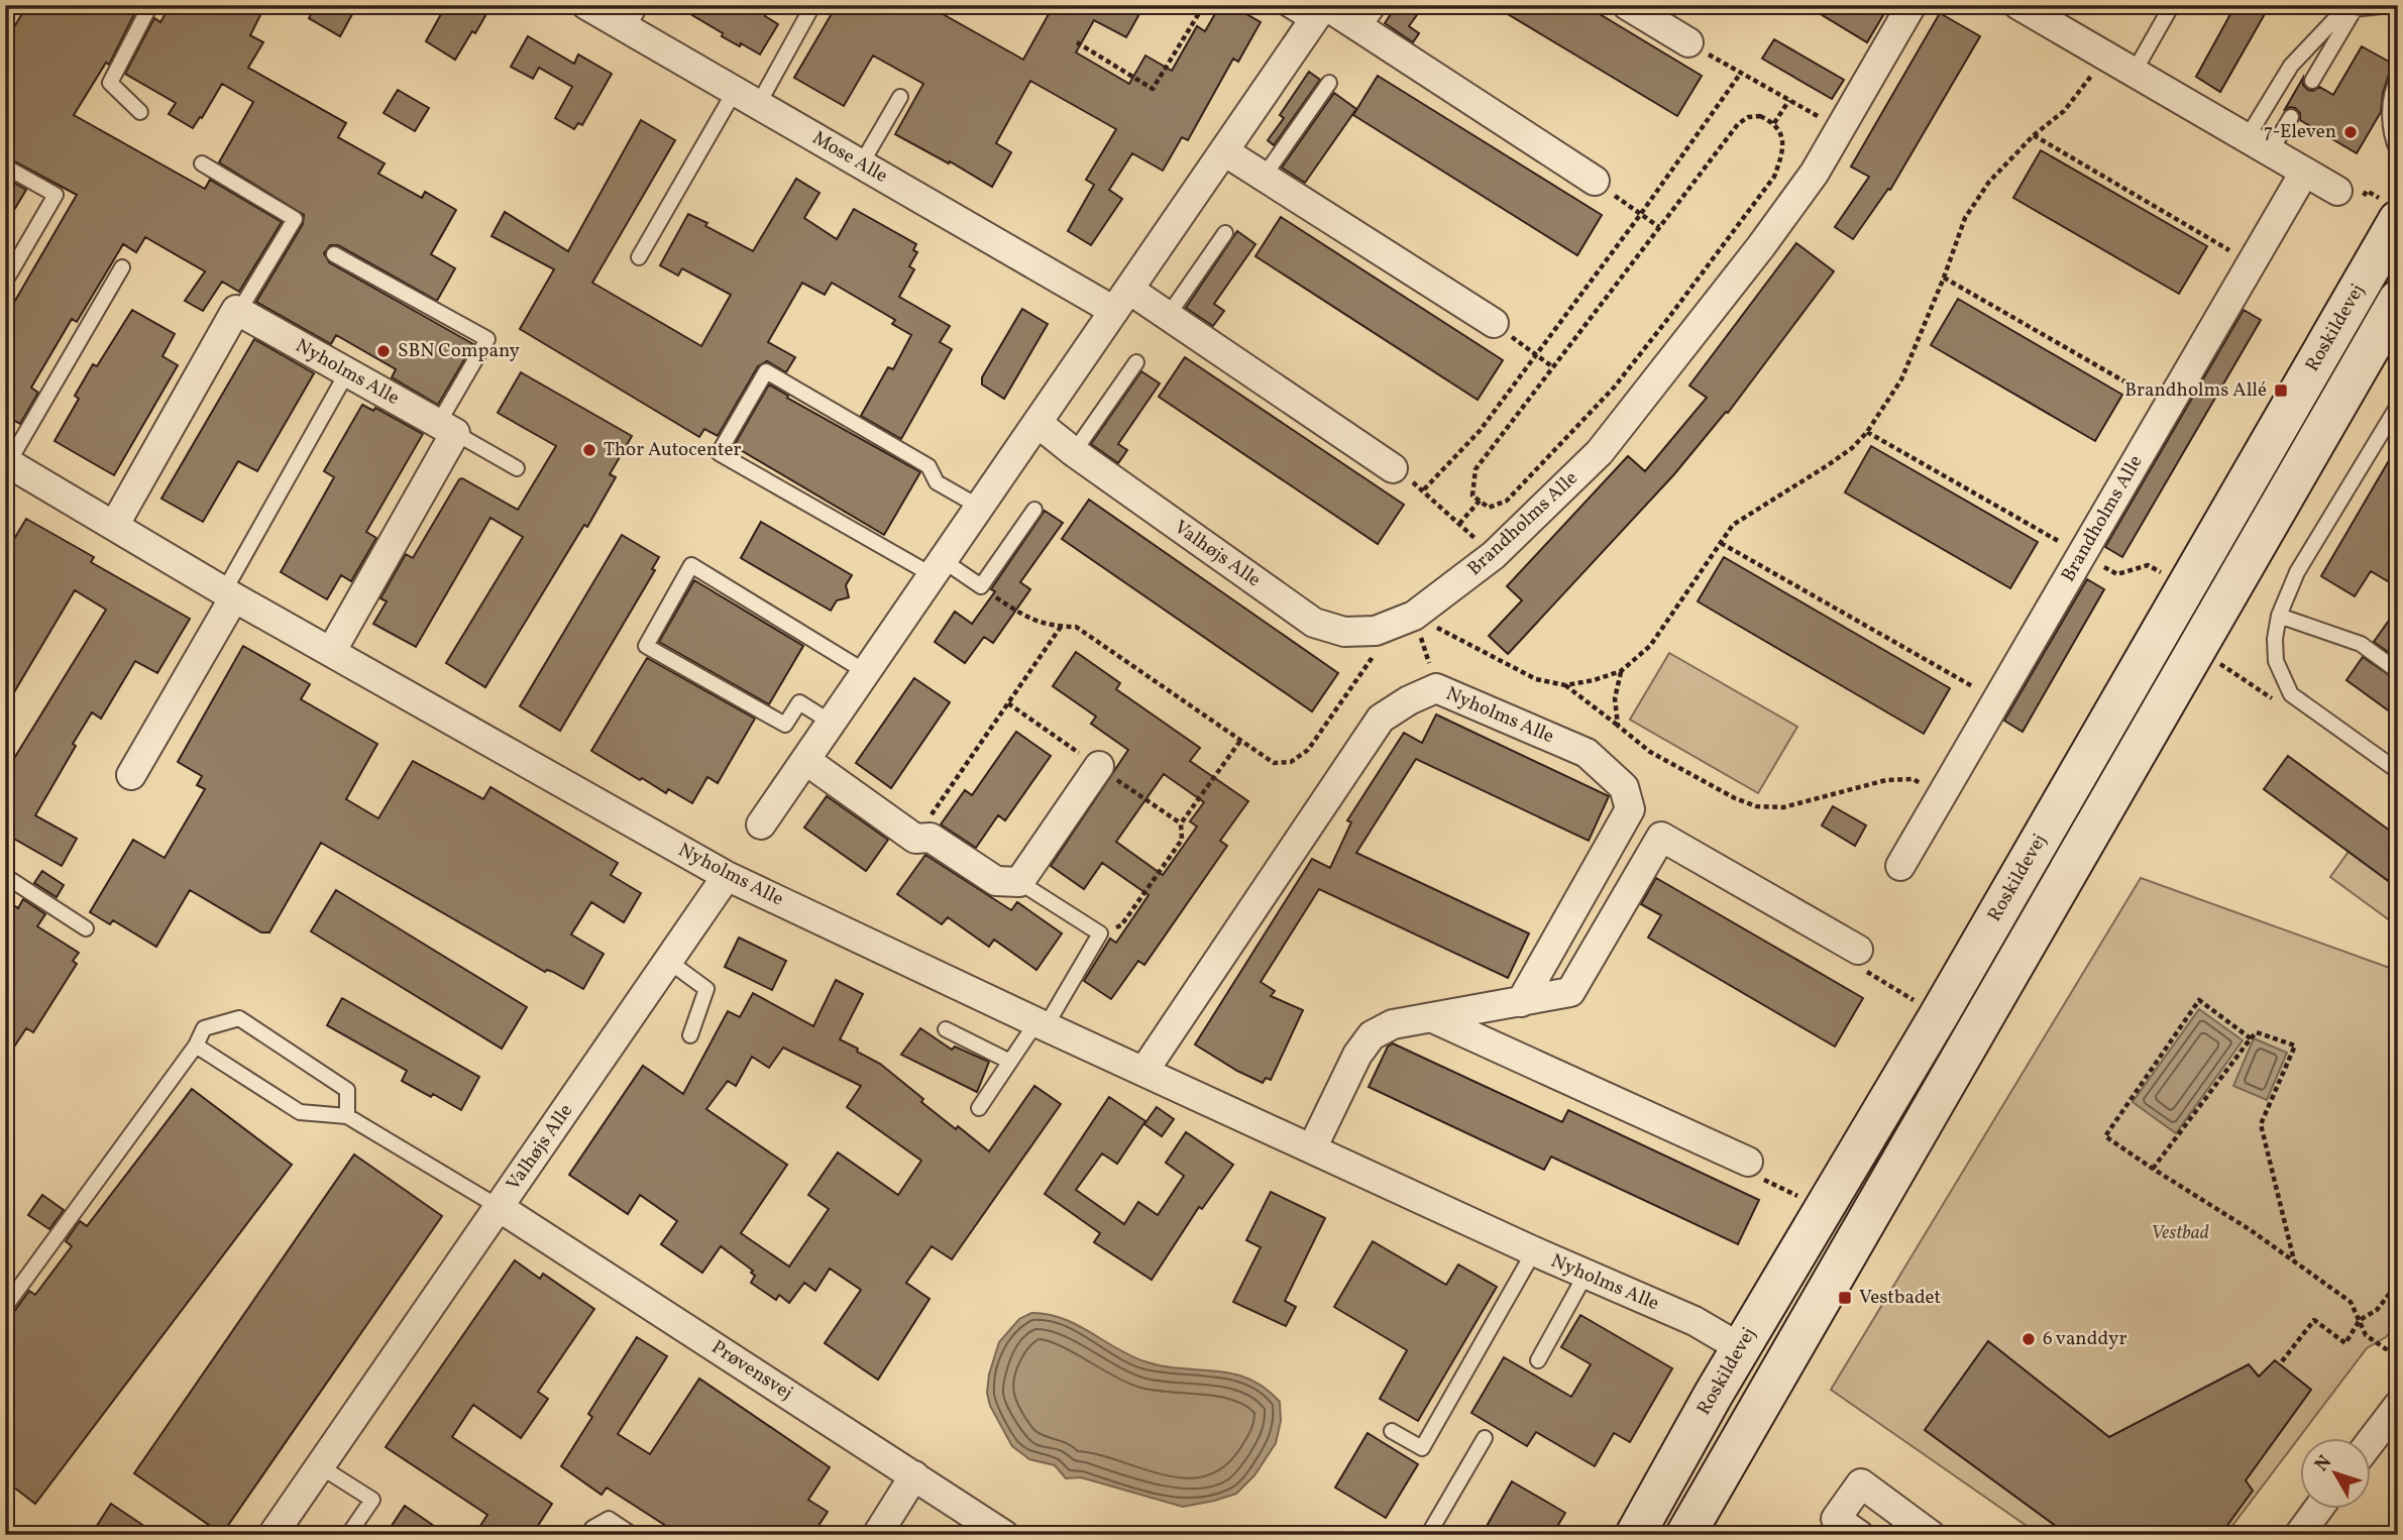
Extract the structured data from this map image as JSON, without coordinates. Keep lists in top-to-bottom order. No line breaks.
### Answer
{"streets":{"main road":["Roskildevej"],"street":["Mose Alle","Nyholms Alle","Brandholms Alle","Valhøjs Alle","Prøvensvej"]},"crossings":[["Roskildevej","Nyholms Alle"],["Nyholms Alle","Valhøjs Alle"],["Brandholms Alle","Valhøjs Alle"],["Valhøjs Alle","Prøvensvej"]],"parks":["Vestbad"],"places":{"other":["7-Eleven","SBN Company","Thor Autocenter","6 vanddyr"],"transit":["Brandholms Allé","Vestbadet"]},"north":"top left"}
